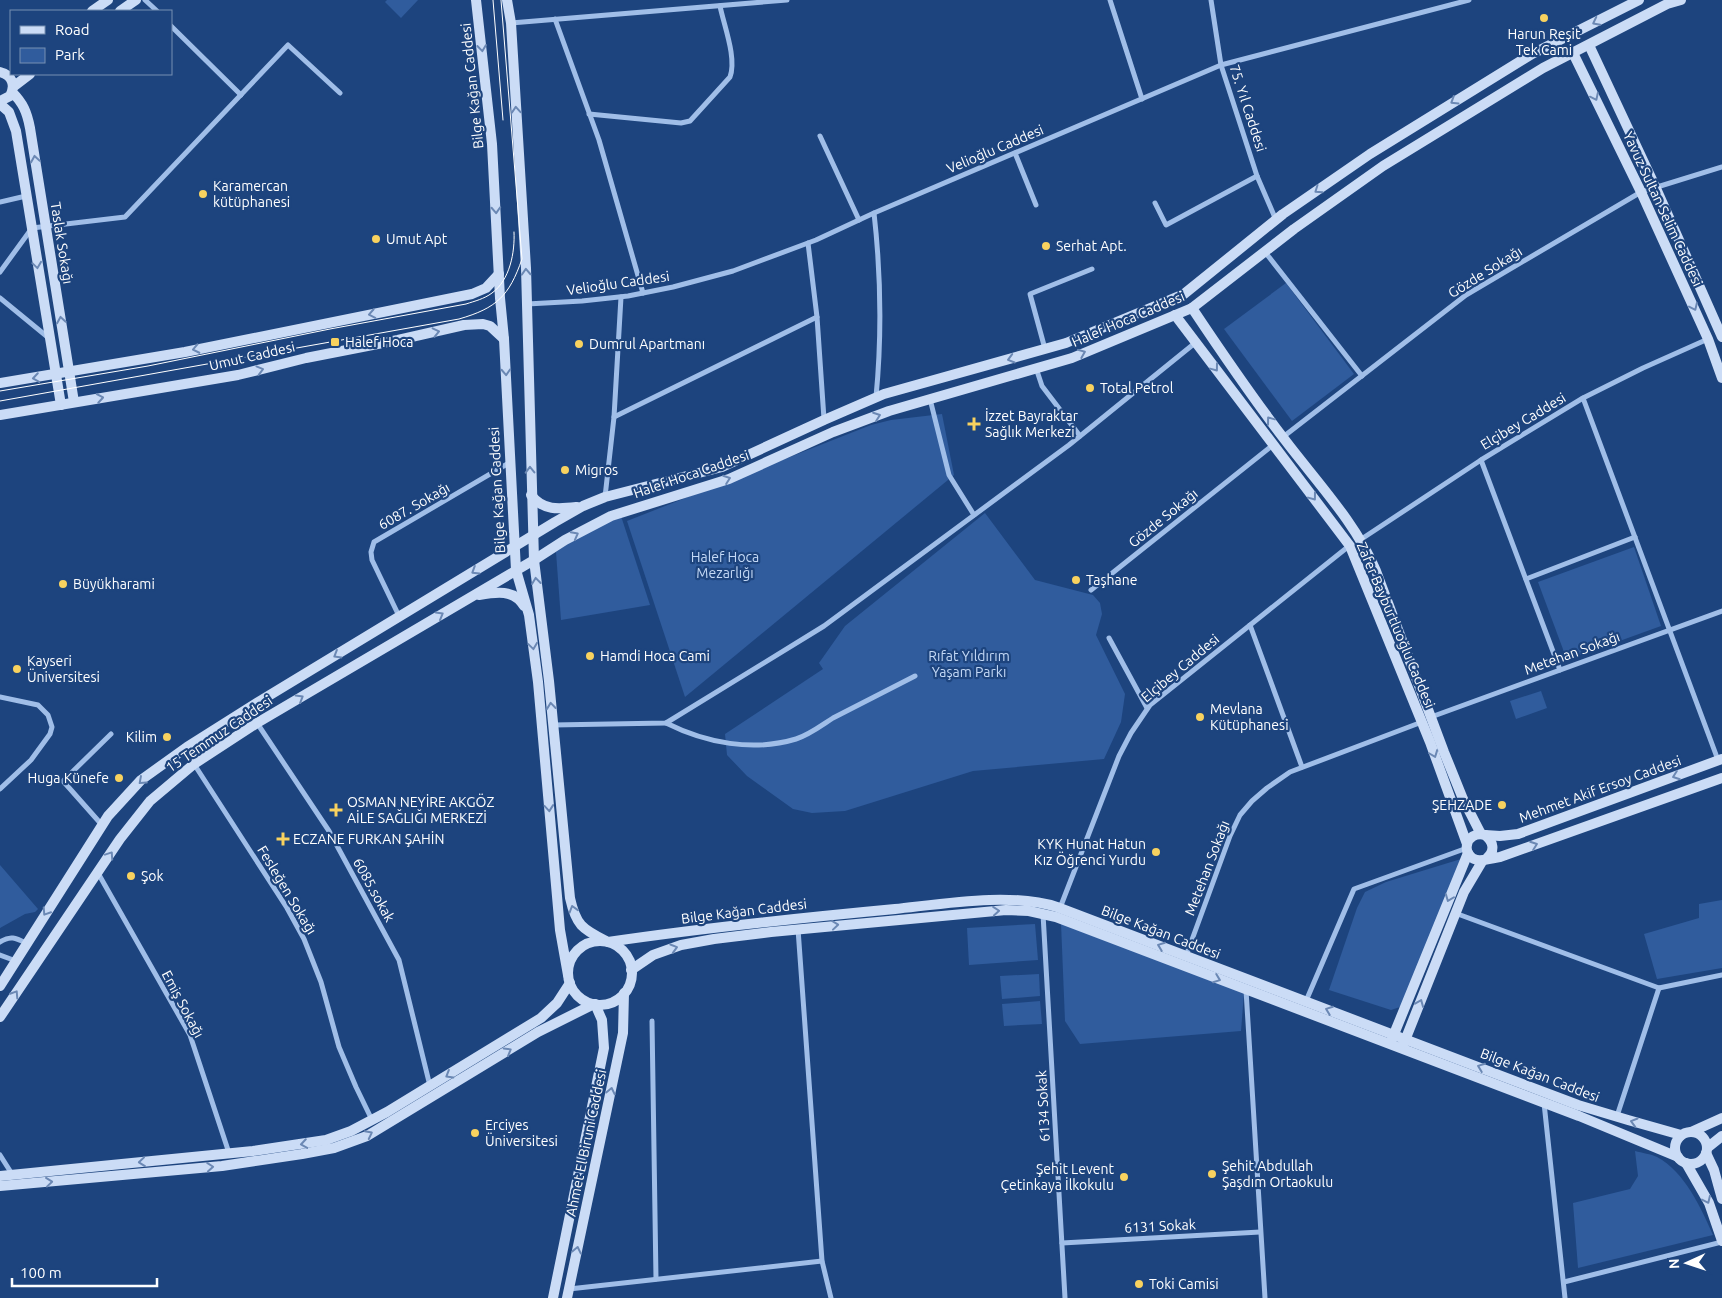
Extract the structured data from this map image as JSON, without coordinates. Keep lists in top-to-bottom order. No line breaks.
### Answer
{"streets":{"street":["Bilge Kağan Caddesi","75. Yıl Caddesi","Velioğlu Caddesi","Yavuz Sultan Selim Caddesi","Taslak Sokağı","Gözde Sokağı","Halef Hoca Caddesi","Umut Caddesi","Elçibey Caddesi","6087. Sokağı","Zafer Bayburtluoğlu Caddesi","Metehan Sokağı","15 Temmuz Caddesi","Mehmet Akif Ersoy Caddesi","Fesleğen Sokağı","6085.sokak","Emiş Sokağı","6134 Sokak","Ahmet El Biruni Caddesi","6131 Sokak"]},"crossings":[["Bilge Kağan Caddesi","Umut Caddesi"],["Bilge Kağan Caddesi","Elçibey Caddesi"],["Bilge Kağan Caddesi","6087. Sokağı"],["Bilge Kağan Caddesi","Metehan Sokağı"],["Bilge Kağan Caddesi","15 Temmuz Caddesi"],["Bilge Kağan Caddesi","6134 Sokak"],["Bilge Kağan Caddesi","Ahmet El Biruni Caddesi"],["75. Yıl Caddesi","Velioğlu Caddesi"],["75. Yıl Caddesi","Halef Hoca Caddesi"],["Yavuz Sultan Selim Caddesi","Gözde Sokağı"],["Yavuz Sultan Selim Caddesi","Halef Hoca Caddesi"],["Yavuz Sultan Selim Caddesi","Elçibey Caddesi"],["Taslak Sokağı","Umut Caddesi"],["Gözde Sokağı","Zafer Bayburtluoğlu Caddesi"],["Halef Hoca Caddesi","Zafer Bayburtluoğlu Caddesi"],["Halef Hoca Caddesi","15 Temmuz Caddesi"],["Elçibey Caddesi","Zafer Bayburtluoğlu Caddesi"],["6087. Sokağı","15 Temmuz Caddesi"],["Zafer Bayburtluoğlu Caddesi","Metehan Sokağı"],["Zafer Bayburtluoğlu Caddesi","Mehmet Akif Ersoy Caddesi"],["15 Temmuz Caddesi","Fesleğen Sokağı"],["15 Temmuz Caddesi","6085.sokak"],["15 Temmuz Caddesi","Emiş Sokağı"],["6134 Sokak","6131 Sokak"]],"parks":["Halef Hoca Mezarlığı","Rıfat Yıldırım Yaşam Parkı"],"places":{"other":["Harun Reşit Tek Cami","Karamercan kütüphanesi","Umut Apt","Serhat Apt.","Dumrul Apartmanı","Total Petrol","Migros","Taşhane","Büyükharami","Hamdi Hoca Cami","Kayseri Üniversitesi","Mevlana Kütüphanesi","Kilim","Huga Künefe","ŞEHZADE","KYK Hunat Hatun Kız Öğrenci Yurdu","Şok","Erciyes Üniversitesi","Şehit Abdullah Şaşdım Ortaokulu","Şehit Levent Çetinkaya İlkokulu","Toki Camisi"],"transit":["Halef Hoca"],"health":["İzzet Bayraktar Sağlık Merkezi","OSMAN NEYİRE AKGÖZ AİLE SAĞLIĞI MERKEZİ","ECZANE FURKAN ŞAHİN"]},"legend":["Road","Park"],"scale_bar":"100 m","north":"left"}
